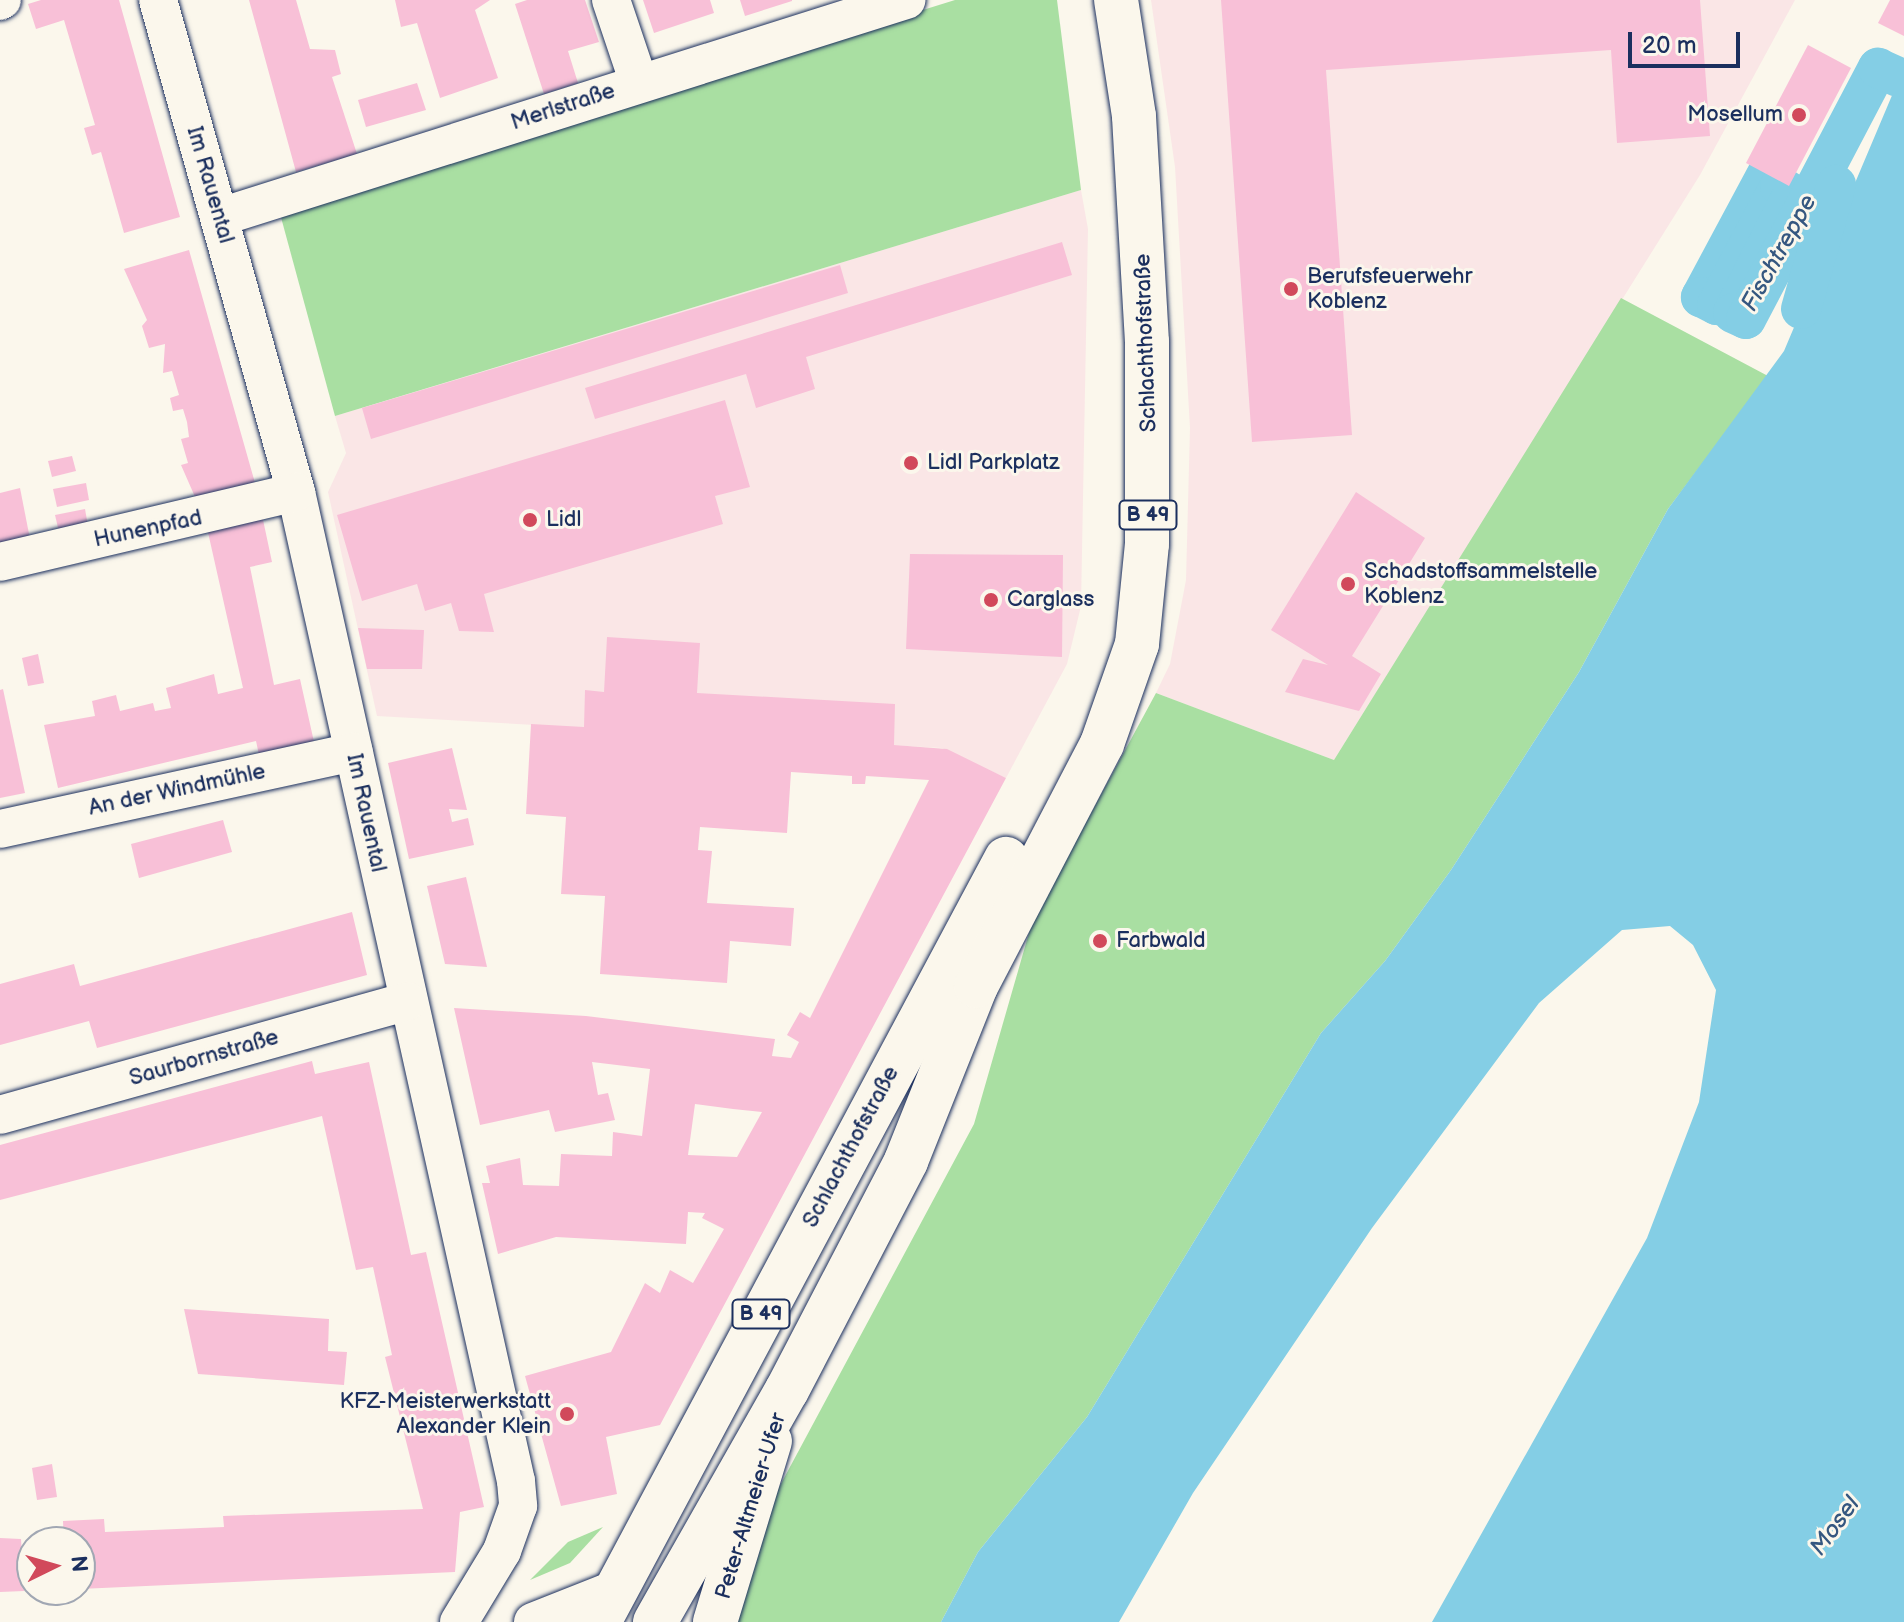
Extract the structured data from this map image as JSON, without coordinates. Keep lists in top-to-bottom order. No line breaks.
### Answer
{"streets":{"main road":["Schlachthofstraße","B 49","Peter-Altmeier-Ufer"],"street":["Merlstraße","Im Rauental","Hunenpfad","An der Windmühle","Saurbornstraße"]},"crossings":[["Merlstraße","Im Rauental"],["Im Rauental","Hunenpfad"],["Im Rauental","An der Windmühle"],["Im Rauental","Saurbornstraße"],["Schlachthofstraße","Peter-Altmeier-Ufer"]],"water":["Fischtreppe","Mosel"],"places":["Mosellum","Berufsfeuerwehr Koblenz","Lidl Parkplatz","Lidl","Schadstoffsammelstelle Koblenz","Carglass","Farbwald","KFZ-Meisterwerkstatt Alexander Klein"],"scale_bar":"20 m","north":"right"}
